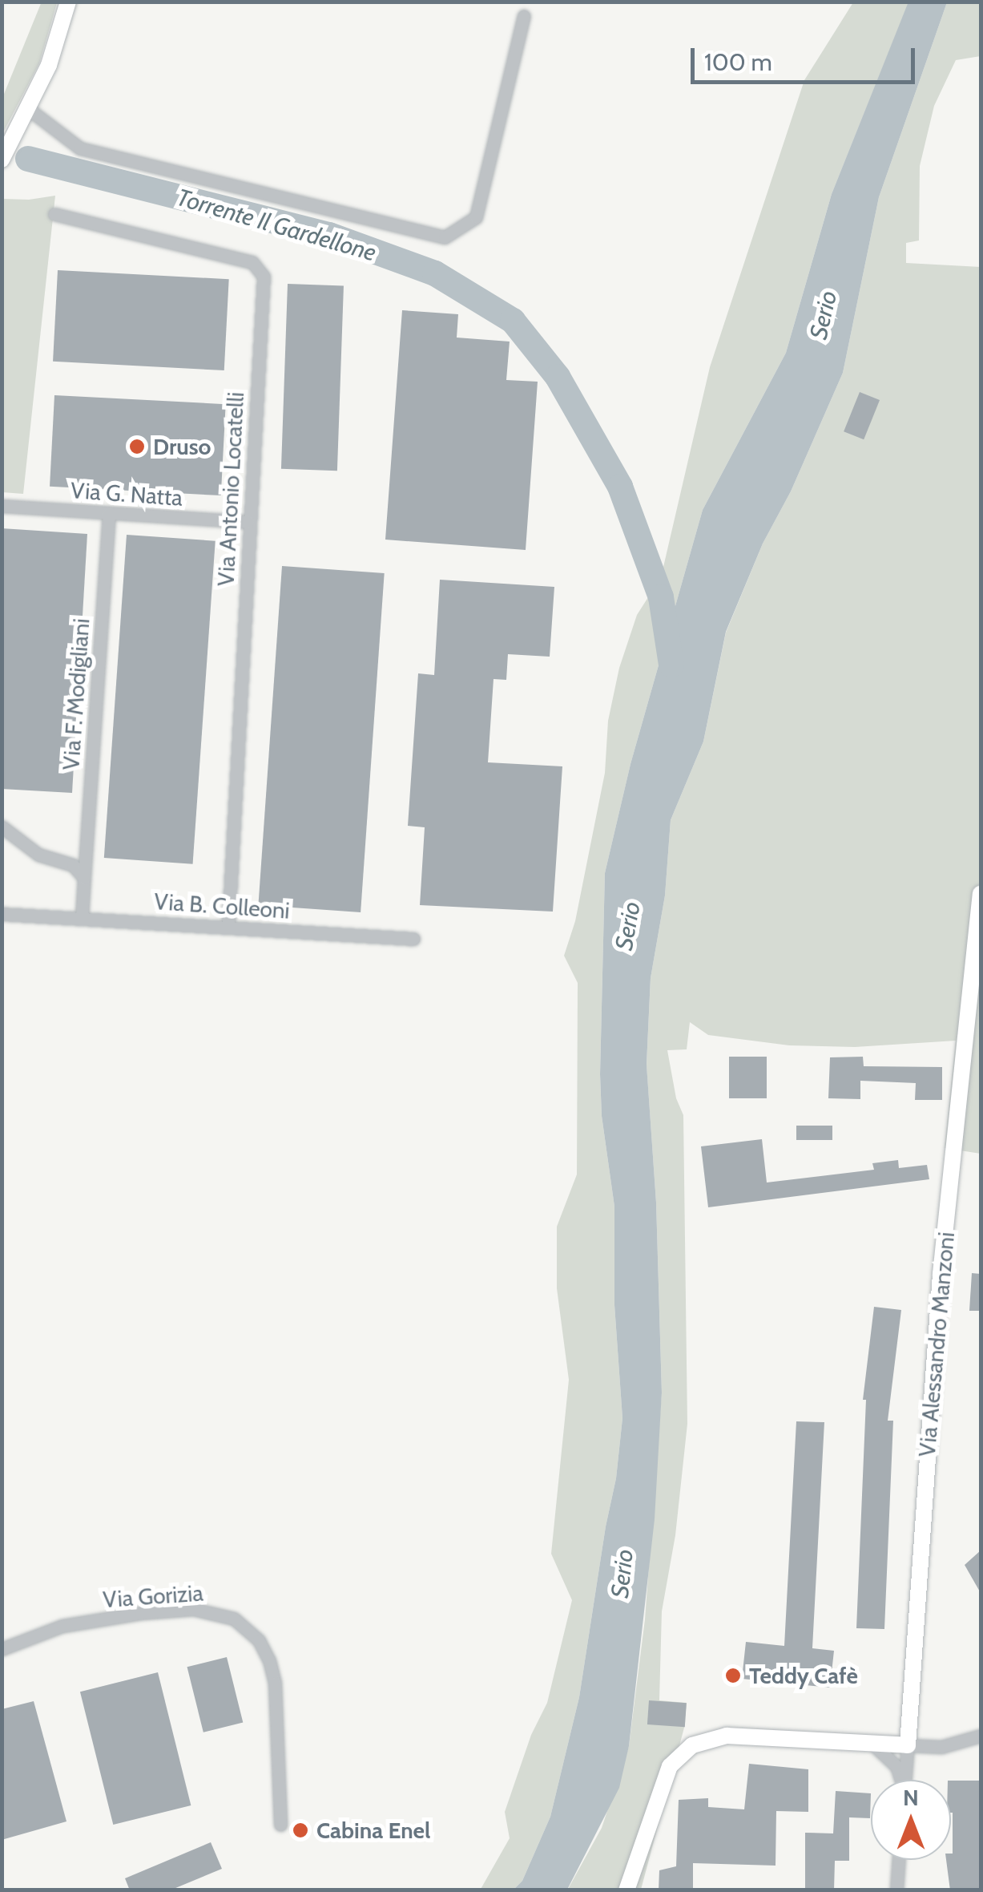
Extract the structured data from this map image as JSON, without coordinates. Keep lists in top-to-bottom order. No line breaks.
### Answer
{"streets":{"street":["Via Antonio Locatelli","Via G. Natta","Via F. Modigliani","Via B. Colleoni","Via Alessandro Manzoni","Via Gorizia"]},"crossings":[["Via Antonio Locatelli","Via G. Natta"],["Via Antonio Locatelli","Via B. Colleoni"],["Via G. Natta","Via F. Modigliani"]],"water":["Torrente Il Gardellone","Serio"],"places":["Druso","Teddy Cafè","Cabina Enel"],"scale_bar":"100 m","north":"top"}
